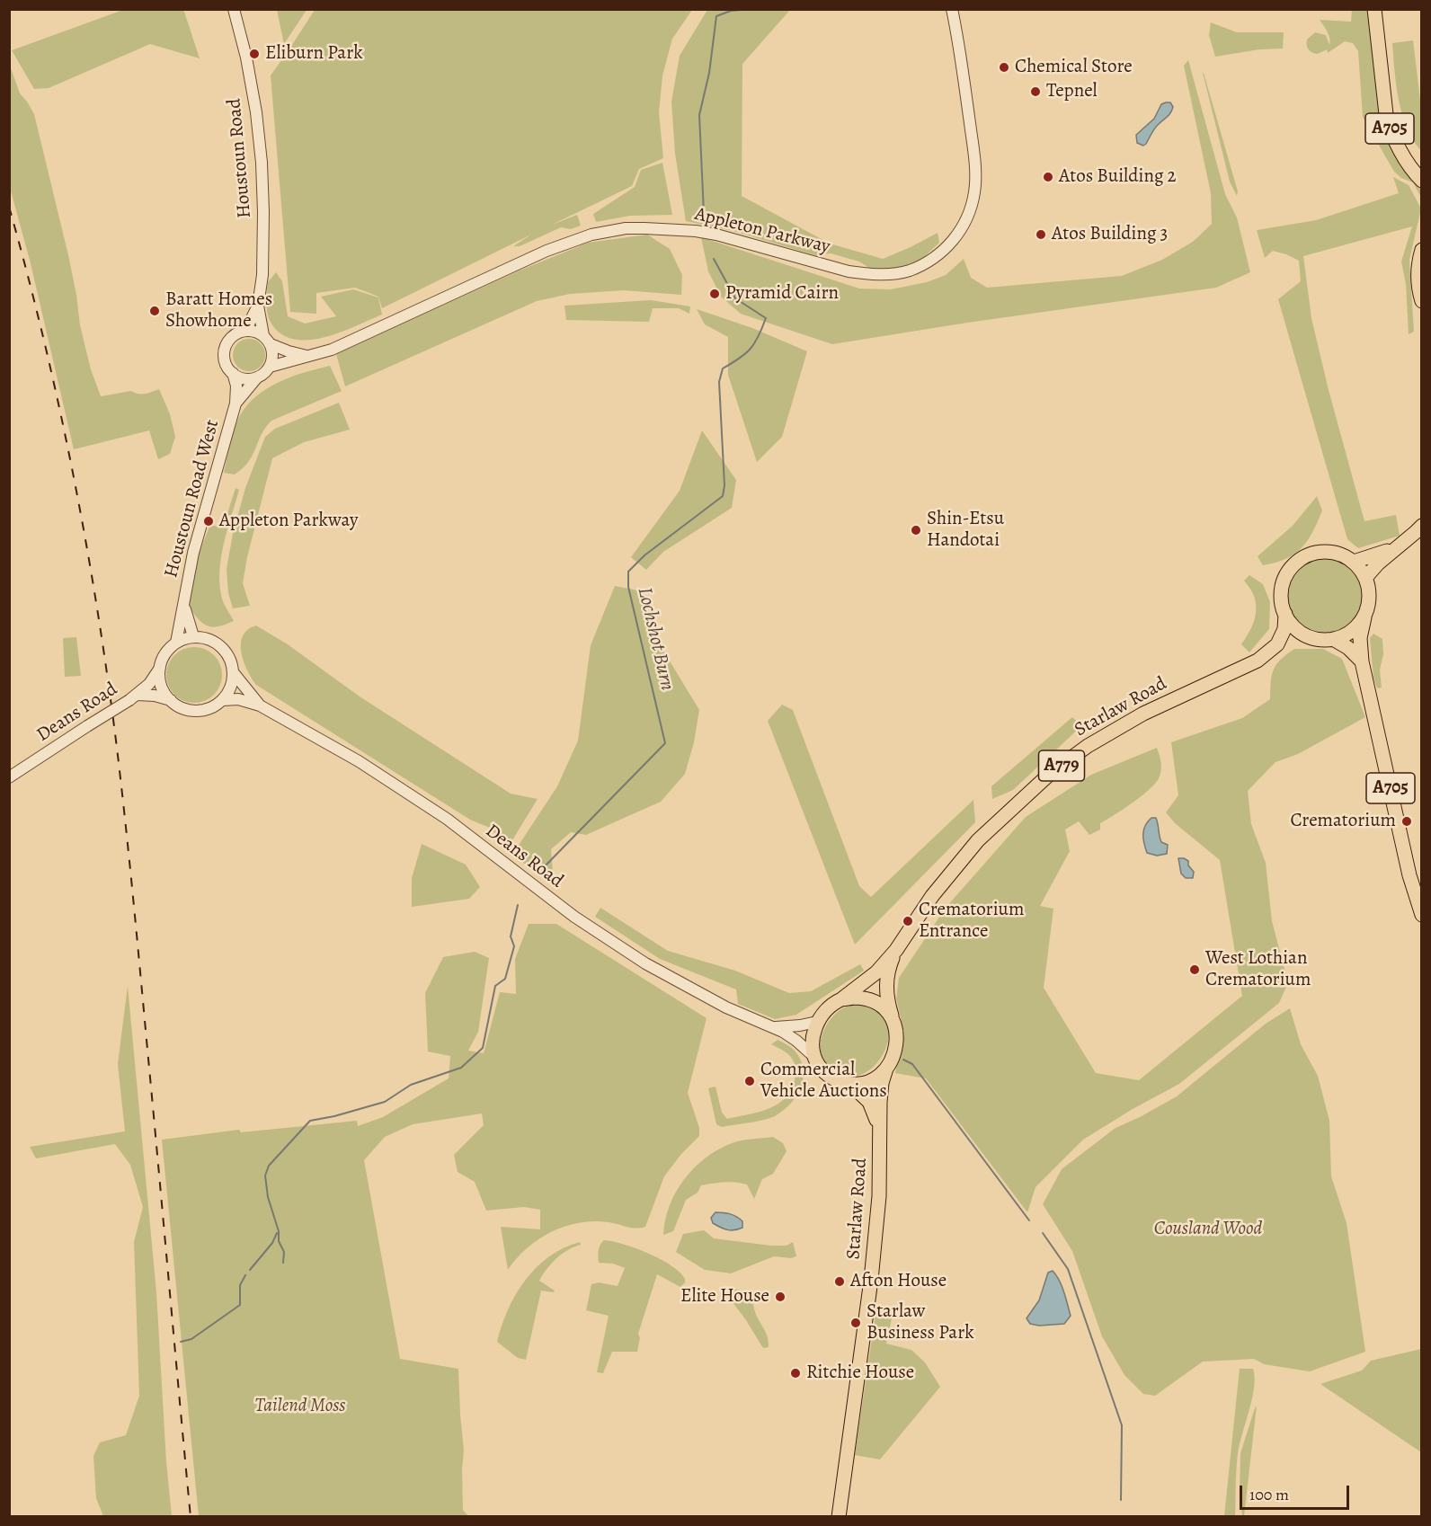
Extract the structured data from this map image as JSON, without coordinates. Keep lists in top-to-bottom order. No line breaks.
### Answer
{"streets":{"main road":["A705","Starlaw Road","A779"],"street":["Houstoun Road","Appleton Parkway","Houstoun Road West","Deans Road"]},"crossings":[["A705","A779"],["Houstoun Road","Appleton Parkway"],["Houstoun Road","Houstoun Road West"],["Appleton Parkway","Houstoun Road West"],["Houstoun Road West","Deans Road"],["Starlaw Road","Deans Road"],["Starlaw Road","A779"],["Deans Road","A779"]],"water":["Lochshot Burn"],"parks":["Cousland Wood","Tailend Moss"],"places":["Eliburn Park","Chemical Store","Tepnel","Atos Building 2","Atos Building 3","Pyramid Cairn","Baratt Homes Showhome","Appleton Parkway","Shin-Etsu Handotai","Crematorium","Crematorium Entrance","West Lothian Crematorium","Commercial Vehicle Auctions","Afton House","Elite House","Starlaw Business Park","Ritchie House"],"scale_bar":"100 m"}
